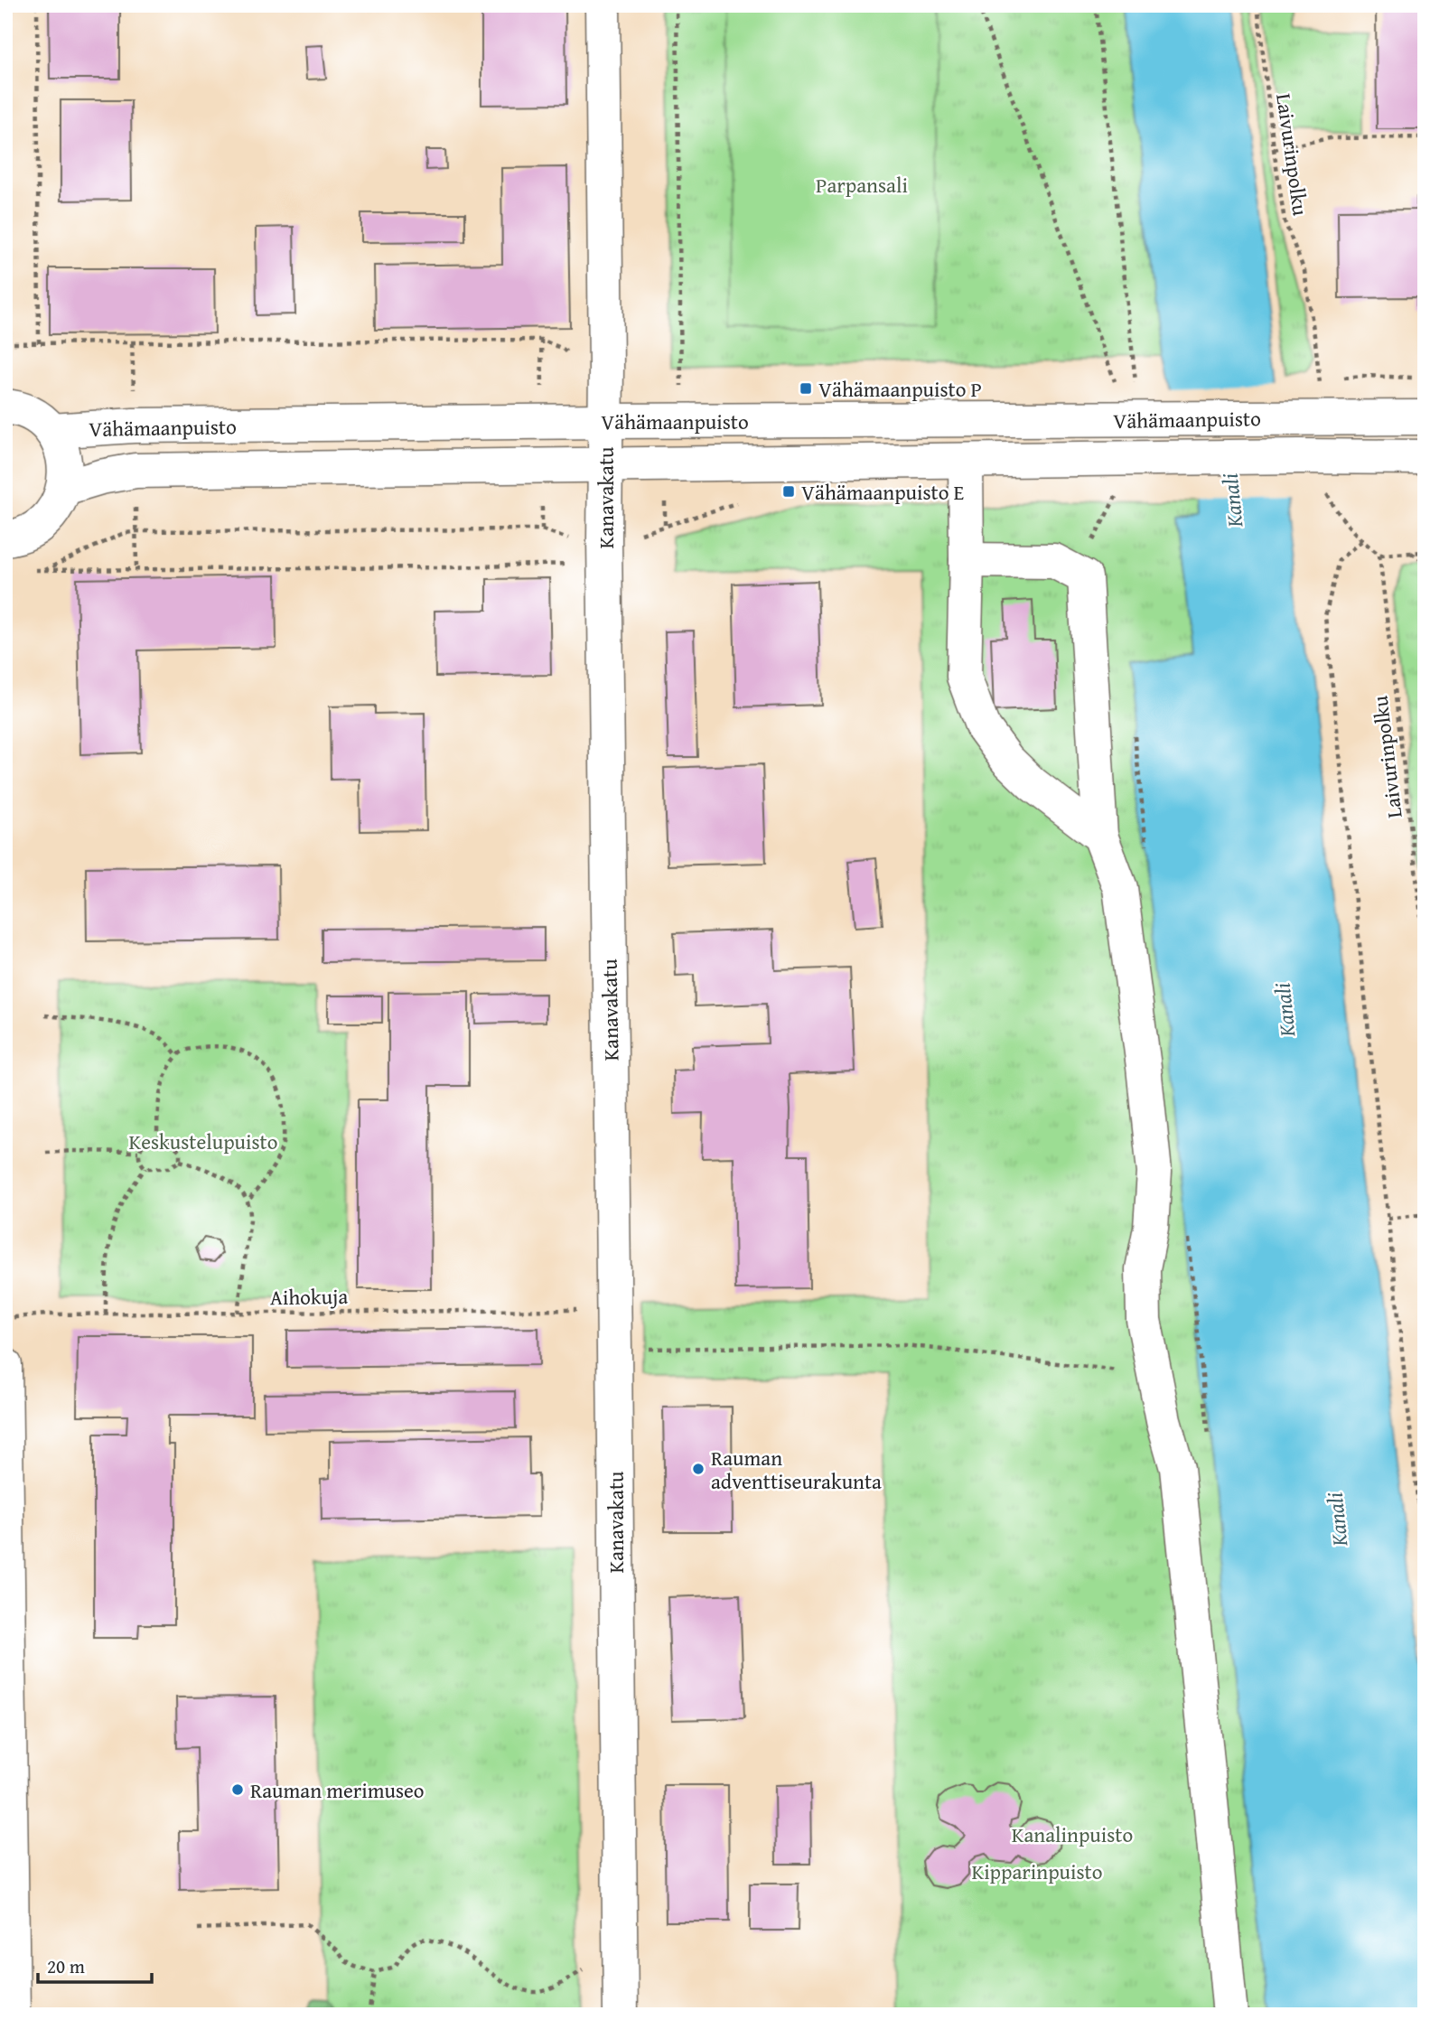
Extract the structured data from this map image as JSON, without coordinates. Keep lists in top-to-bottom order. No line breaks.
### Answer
{"streets":{"main road":["Vähämaanpuisto","Kanavakatu"],"path":["Laivurinpolku","Aihokuja"]},"crossings":[["Vähämaanpuisto","Kanavakatu"],["Kanavakatu","Aihokuja"]],"water":["Kanali"],"parks":["Parpansali","Keskustelupuisto","Kanalinpuisto","Kipparinpuisto"],"places":{"transit":["Vähämaanpuisto P","Vähämaanpuisto E"],"other":["Rauman adventtiseurakunta","Rauman merimuseo"]},"scale_bar":"20 m"}
